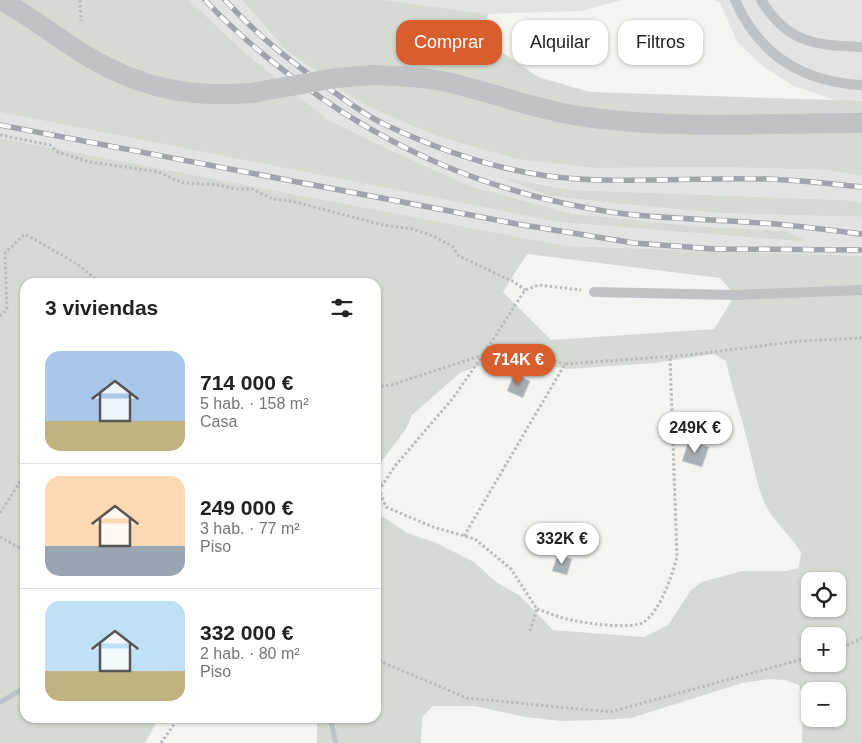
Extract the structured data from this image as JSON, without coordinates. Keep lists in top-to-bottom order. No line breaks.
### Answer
{"page":{"chip":["Comprar","Alquilar","Filtros"],"heading":"3 viviendas","list":[{"name":"714 000 €","note":"5 hab. · 158 m² · Casa"},{"name":"249 000 €","note":"3 hab. · 77 m² · Piso"},{"name":"332 000 €","note":"2 hab. · 80 m² · Piso"}],"price":["714K €","249K €","332K €"],"map_buttons":["+","−"]}}
